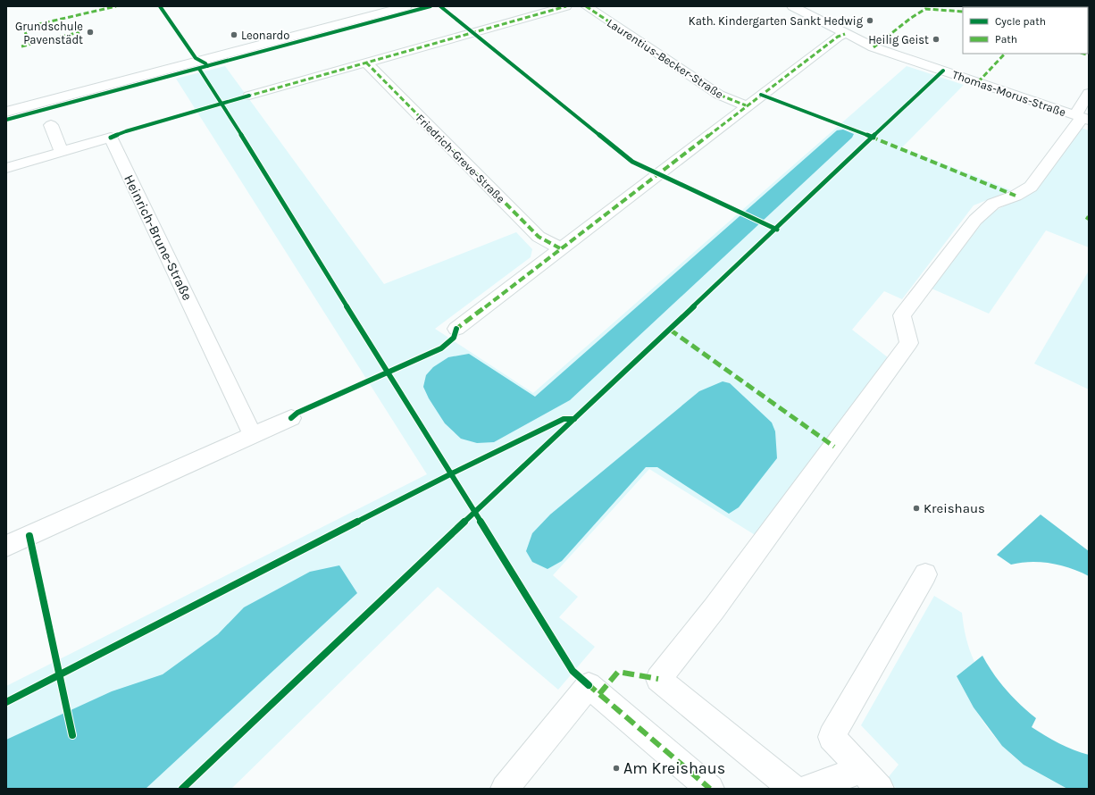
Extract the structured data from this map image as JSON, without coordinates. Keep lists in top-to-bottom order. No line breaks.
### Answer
{"streets":{"street":["Laurentius-Becker-Straße","Thomas-Morus-Straße","Friedrich-Greve-Straße","Heinrich-Brune-Straße"]},"places":["Kath. Kindergarten Sankt Hedwig","Grundschule Pavenstädt","Leonardo","Heilig Geist","Kreishaus","Am Kreishaus"],"legend":["Cycle path","Path"]}
